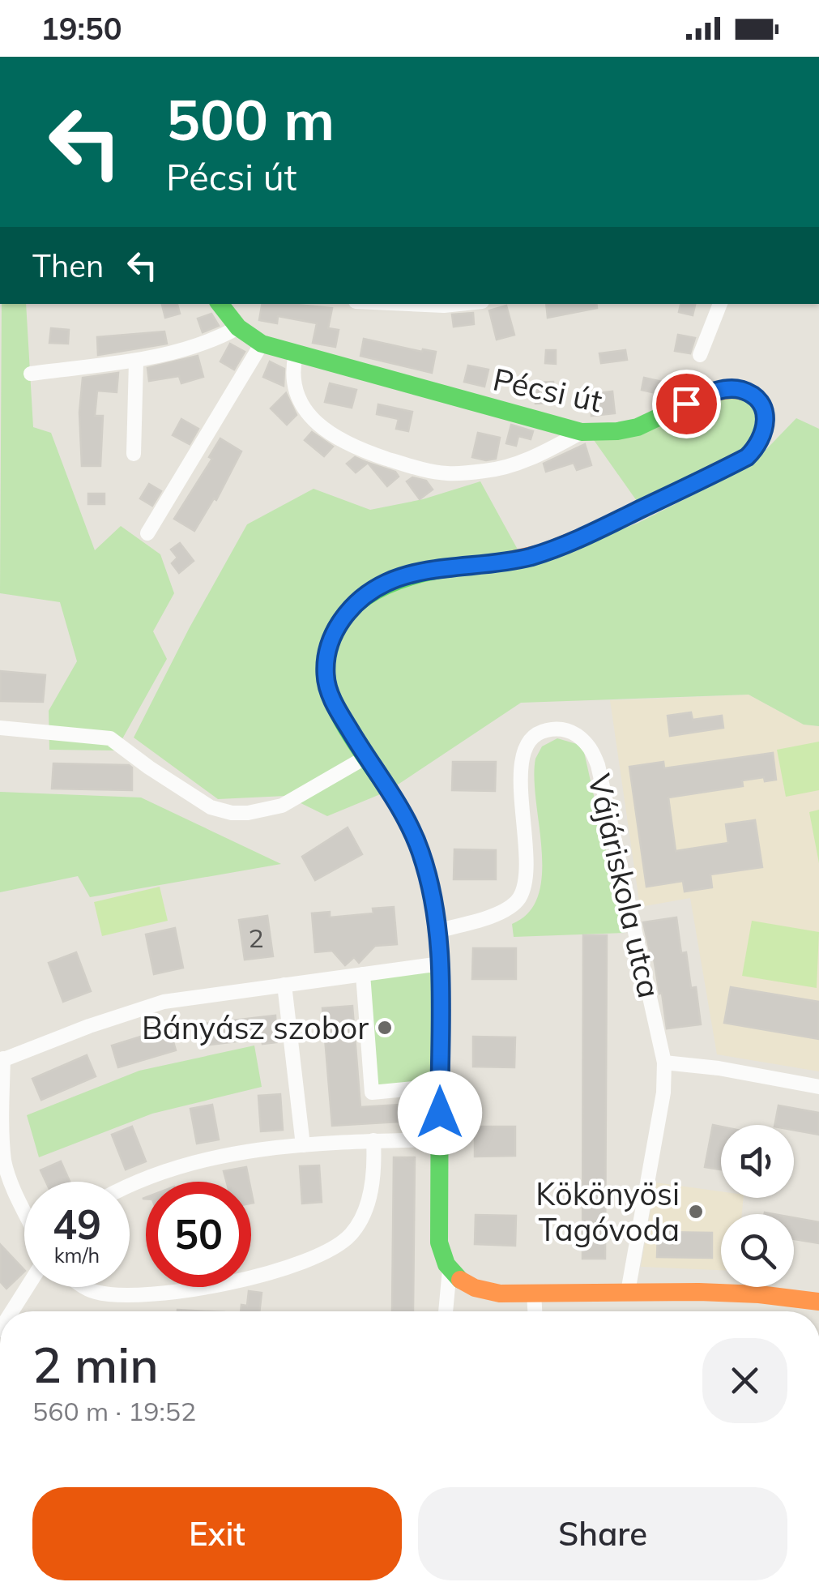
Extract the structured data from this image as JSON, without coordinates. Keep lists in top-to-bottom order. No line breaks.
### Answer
{"streets":{"main road":["Pécsi út"],"street":["Vájáriskola utca"]},"crossings":[["Pécsi út","Vájáriskola utca"]],"places":["Bányász szobor","Kökönyösi Tagóvoda"],"house_numbers":["2"],"page":{"status":"19:50","turn":["500 m","Pécsi út"],"then":"Then","speed":"49 km/h","limit":"50","heading":["2 min","560 m · 19:52"],"buttons":["Exit","Share"]}}
